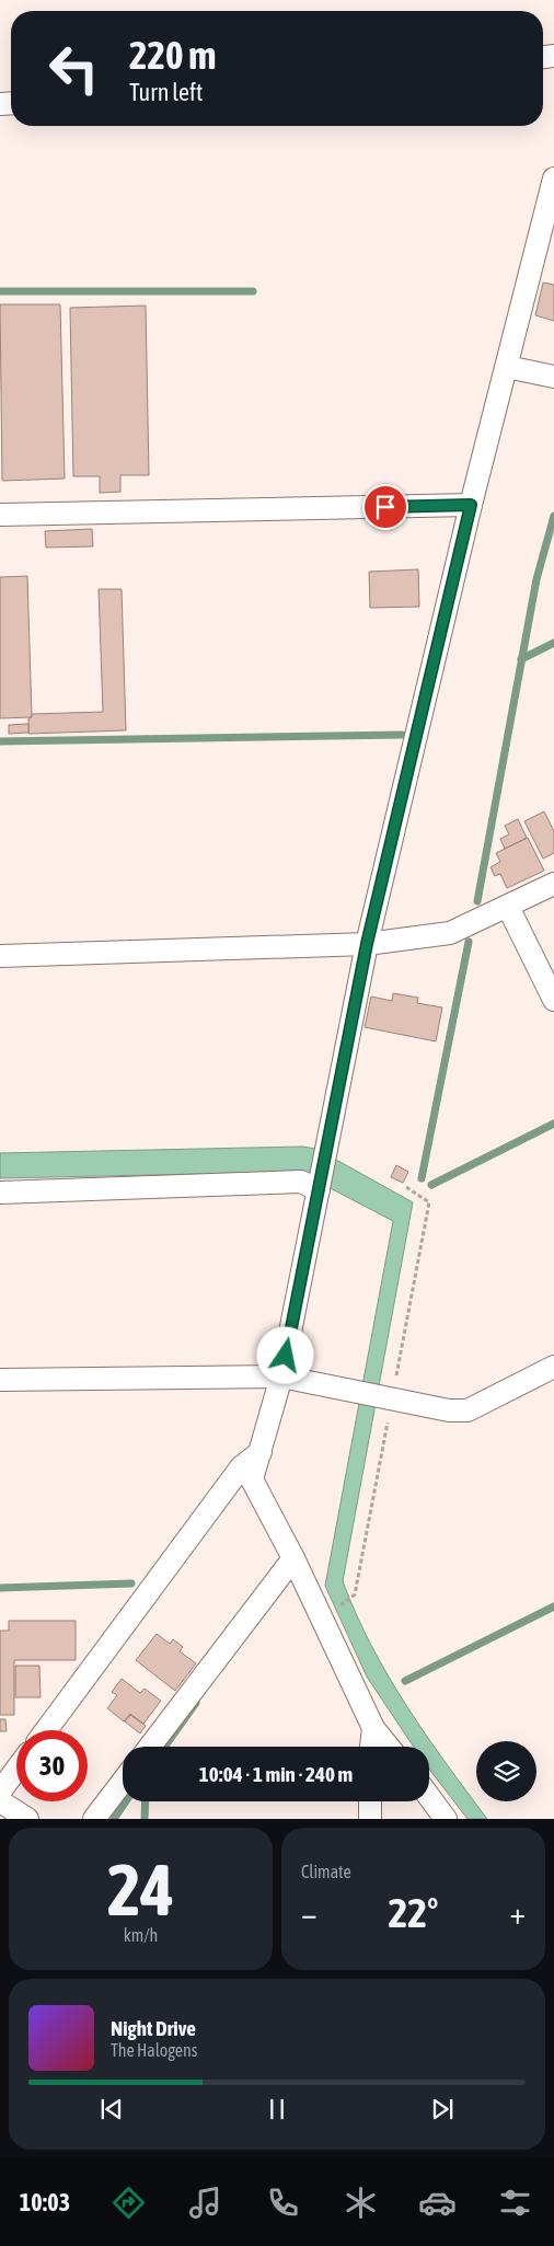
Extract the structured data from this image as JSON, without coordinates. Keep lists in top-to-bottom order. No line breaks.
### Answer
{"page":{"turn":["220 m","Turn left"],"limit":"30","trip":"10:04 · 1 min · 240 m","tile":[["24","km/h"],"Climate"],"heat":["−","22°","+"],"song":["Night Drive","The Halogens"],"tabs":"10:03"}}
